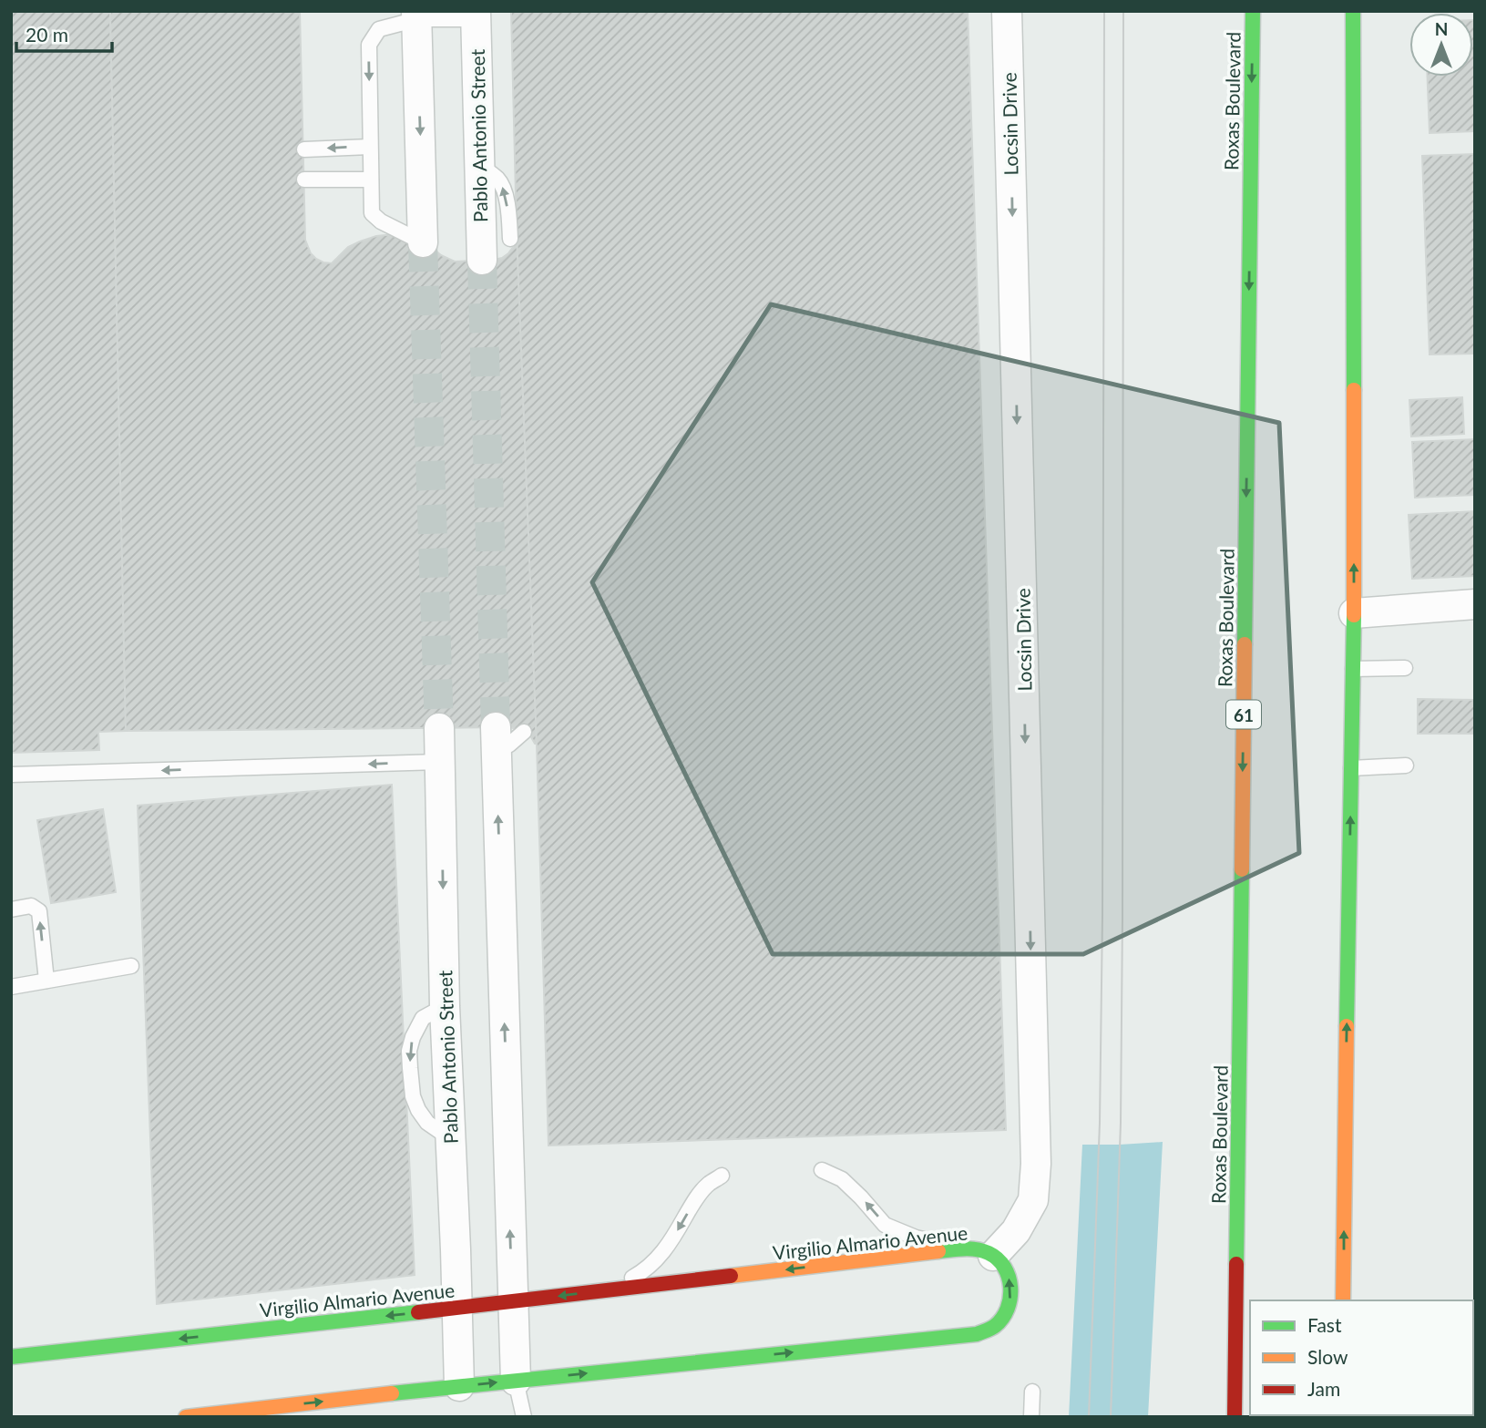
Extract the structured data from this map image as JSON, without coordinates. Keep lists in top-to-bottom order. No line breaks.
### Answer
{"streets":{"main road":["Roxas Boulevard","61","Virgilio Almario Avenue"],"street":["Locsin Drive","Pablo Antonio Street"]},"crossings":[["Locsin Drive","Virgilio Almario Avenue"],["Pablo Antonio Street","Virgilio Almario Avenue"]],"one_way":["Locsin Drive"],"legend":["Fast","Slow","Jam"],"scale_bar":"20 m","north":"top"}
